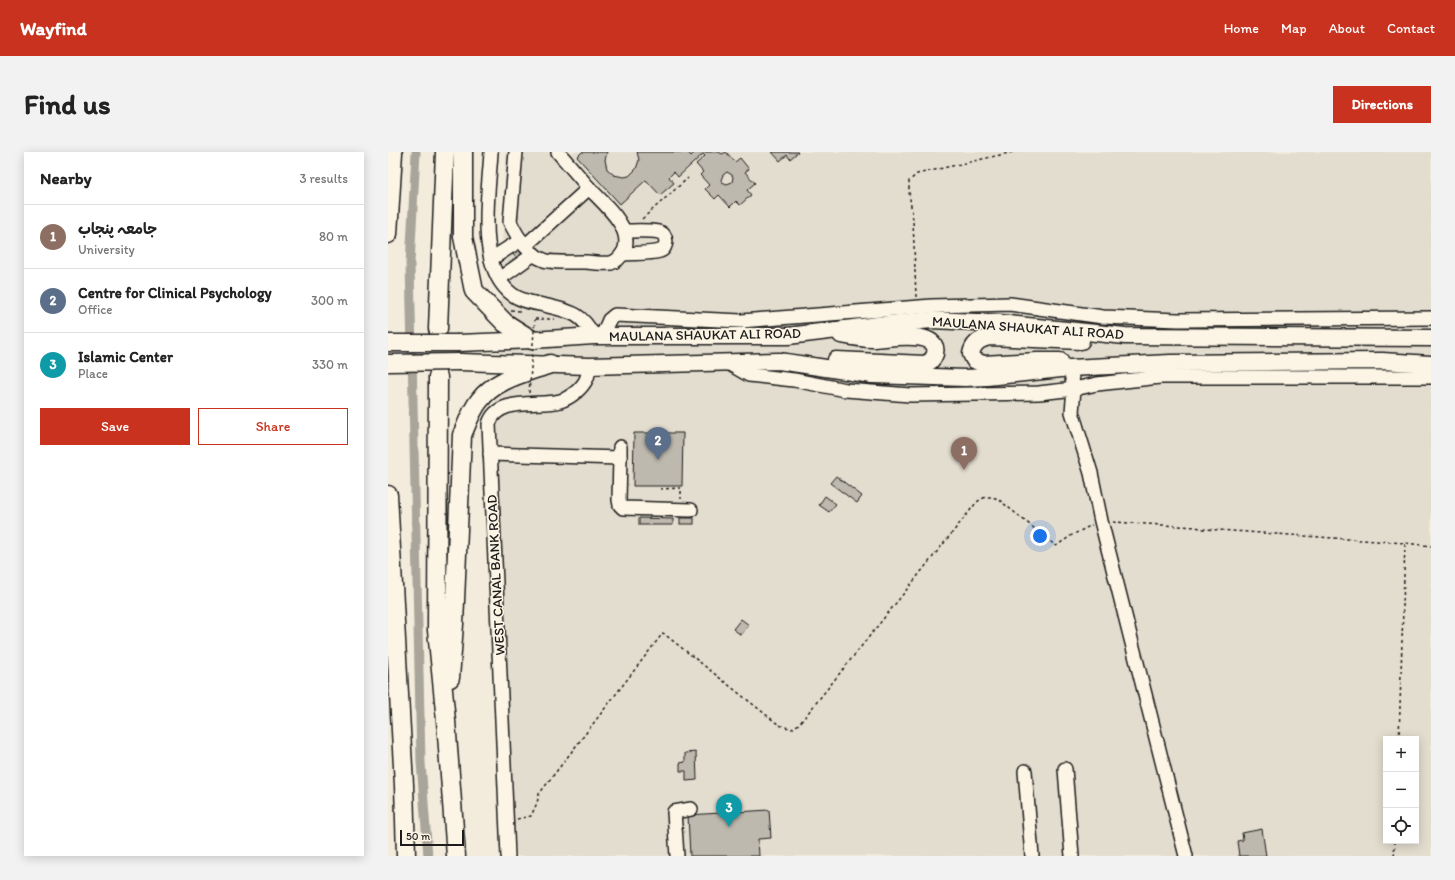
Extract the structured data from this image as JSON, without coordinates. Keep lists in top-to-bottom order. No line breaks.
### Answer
{"streets":{"main road":["MAULANA SHAUKAT ALI ROAD"],"street":["WEST CANAL BANK ROAD"]},"crossings":[["MAULANA SHAUKAT ALI ROAD","WEST CANAL BANK ROAD"]],"scale_bar":"50 m","page":{"header":"Wayfind","nav":["Home","Map","About","Contact"],"buttons":["Directions",["Save","Share"]],"title":"Find us","heading":["Nearby","3 results"],"list":[{"mark":"1","name":"جامعہ پنجاب","note":"University","value":"80 m"},{"mark":"2","name":"Centre for Clinical Psychology","note":"Office","value":"300 m"},{"mark":"3","name":"Islamic Center","note":"Place","value":"330 m"}],"pins":["2","1","3"],"map_buttons":["+","−"],"scale":"50 m"}}
